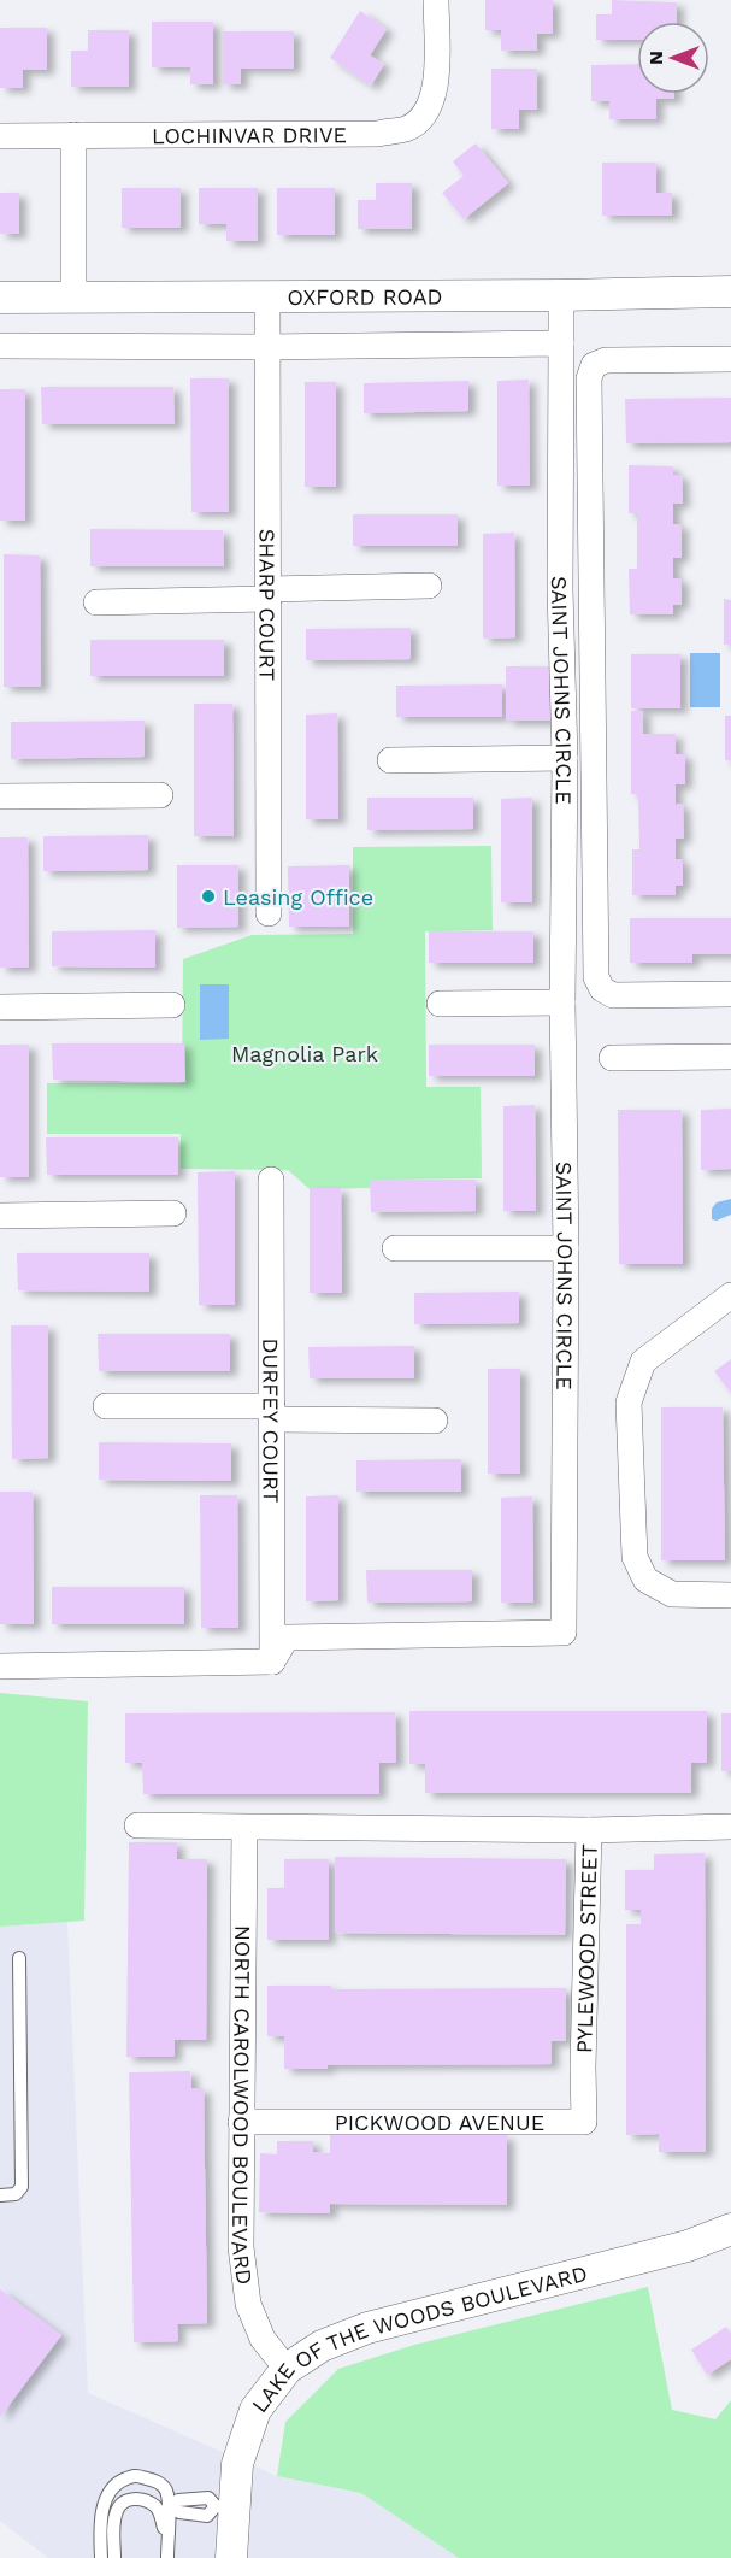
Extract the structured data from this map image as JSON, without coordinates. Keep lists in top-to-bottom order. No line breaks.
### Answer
{"streets":{"street":["LOCHINVAR DRIVE","OXFORD ROAD","SHARP COURT","SAINT JOHNS CIRCLE","DURFEY COURT","PYLEWOOD STREET","NORTH CAROLWOOD BOULEVARD","PICKWOOD AVENUE","LAKE OF THE WOODS BOULEVARD"]},"crossings":[["OXFORD ROAD","SHARP COURT"],["OXFORD ROAD","SAINT JOHNS CIRCLE"],["SAINT JOHNS CIRCLE","DURFEY COURT"],["PYLEWOOD STREET","PICKWOOD AVENUE"],["NORTH CAROLWOOD BOULEVARD","PICKWOOD AVENUE"],["NORTH CAROLWOOD BOULEVARD","LAKE OF THE WOODS BOULEVARD"]],"parks":["Magnolia Park"],"places":["Leasing Office"],"north":"left"}
